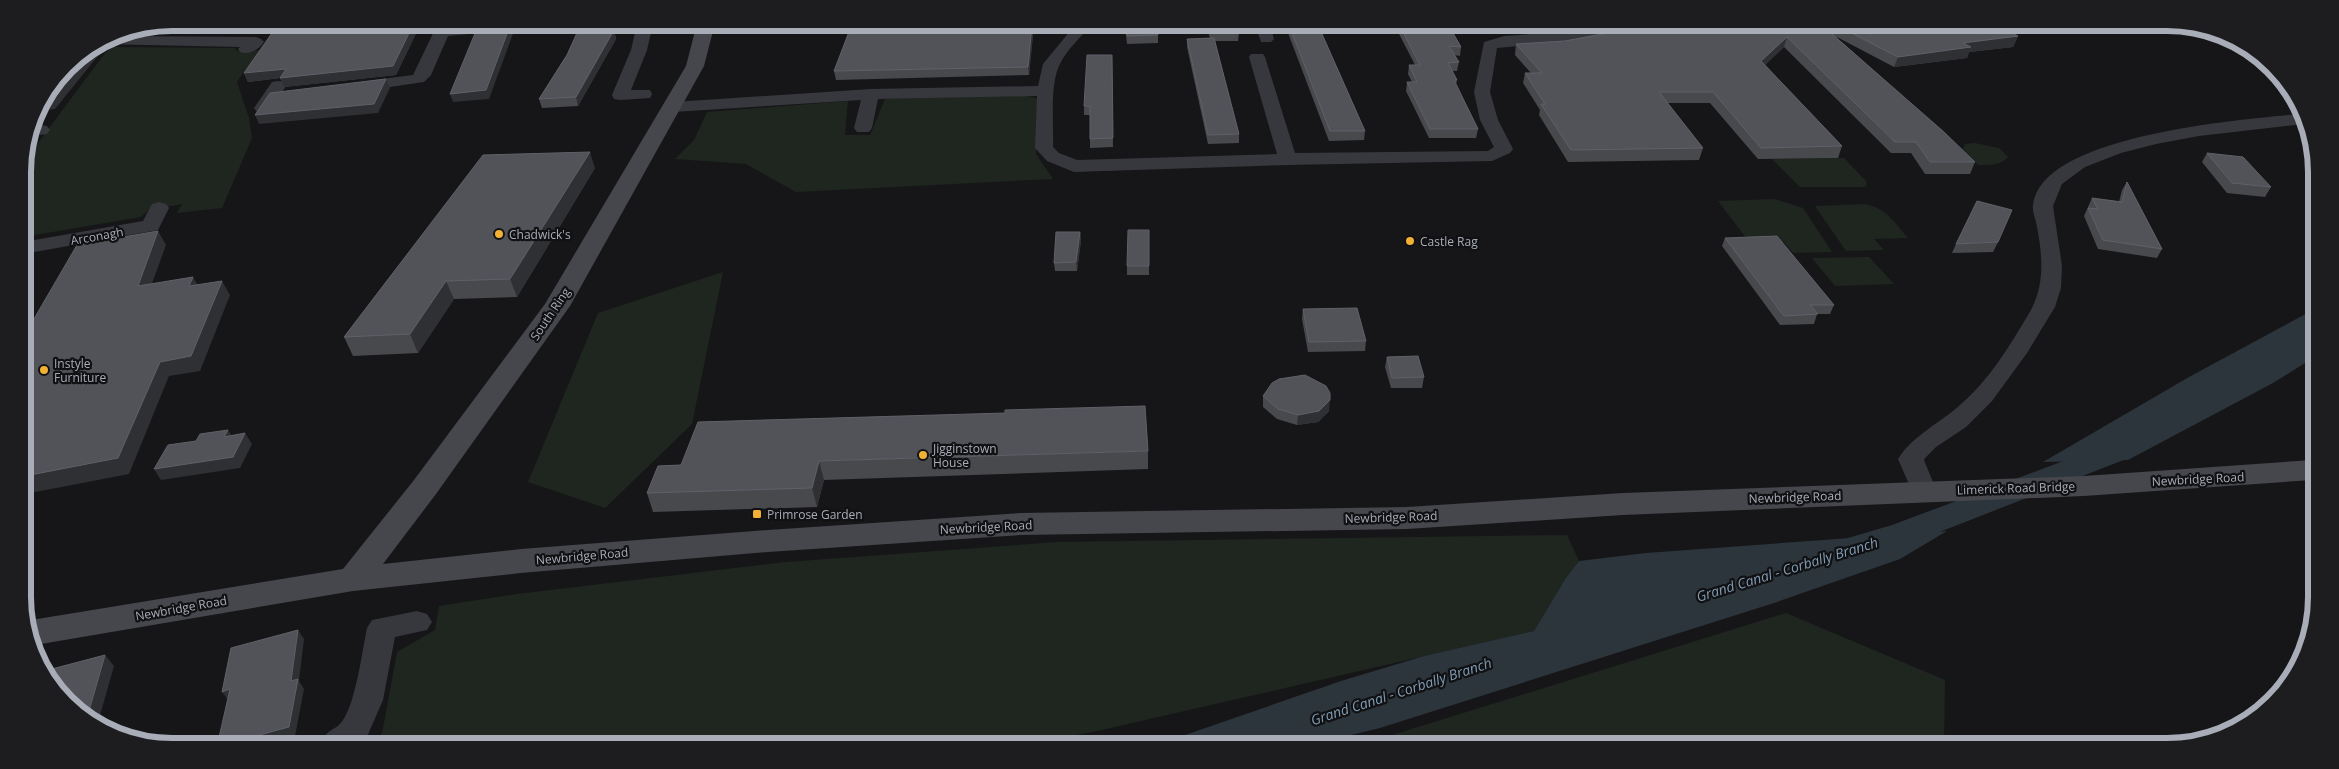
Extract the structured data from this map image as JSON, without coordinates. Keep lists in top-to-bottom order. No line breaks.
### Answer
{"streets":{"main road":["South Ring","Newbridge Road","Limerick Road Bridge"],"street":["Arconagh"]},"crossings":[["South Ring","Newbridge Road"],["Newbridge Road","Limerick Road Bridge"]],"water":["Grand Canal - Corbally Branch"],"places":{"other":["Chadwick's","Castle Rag","Instyle Furniture","Jigginstown House"],"transit":["Primrose Garden"]}}
